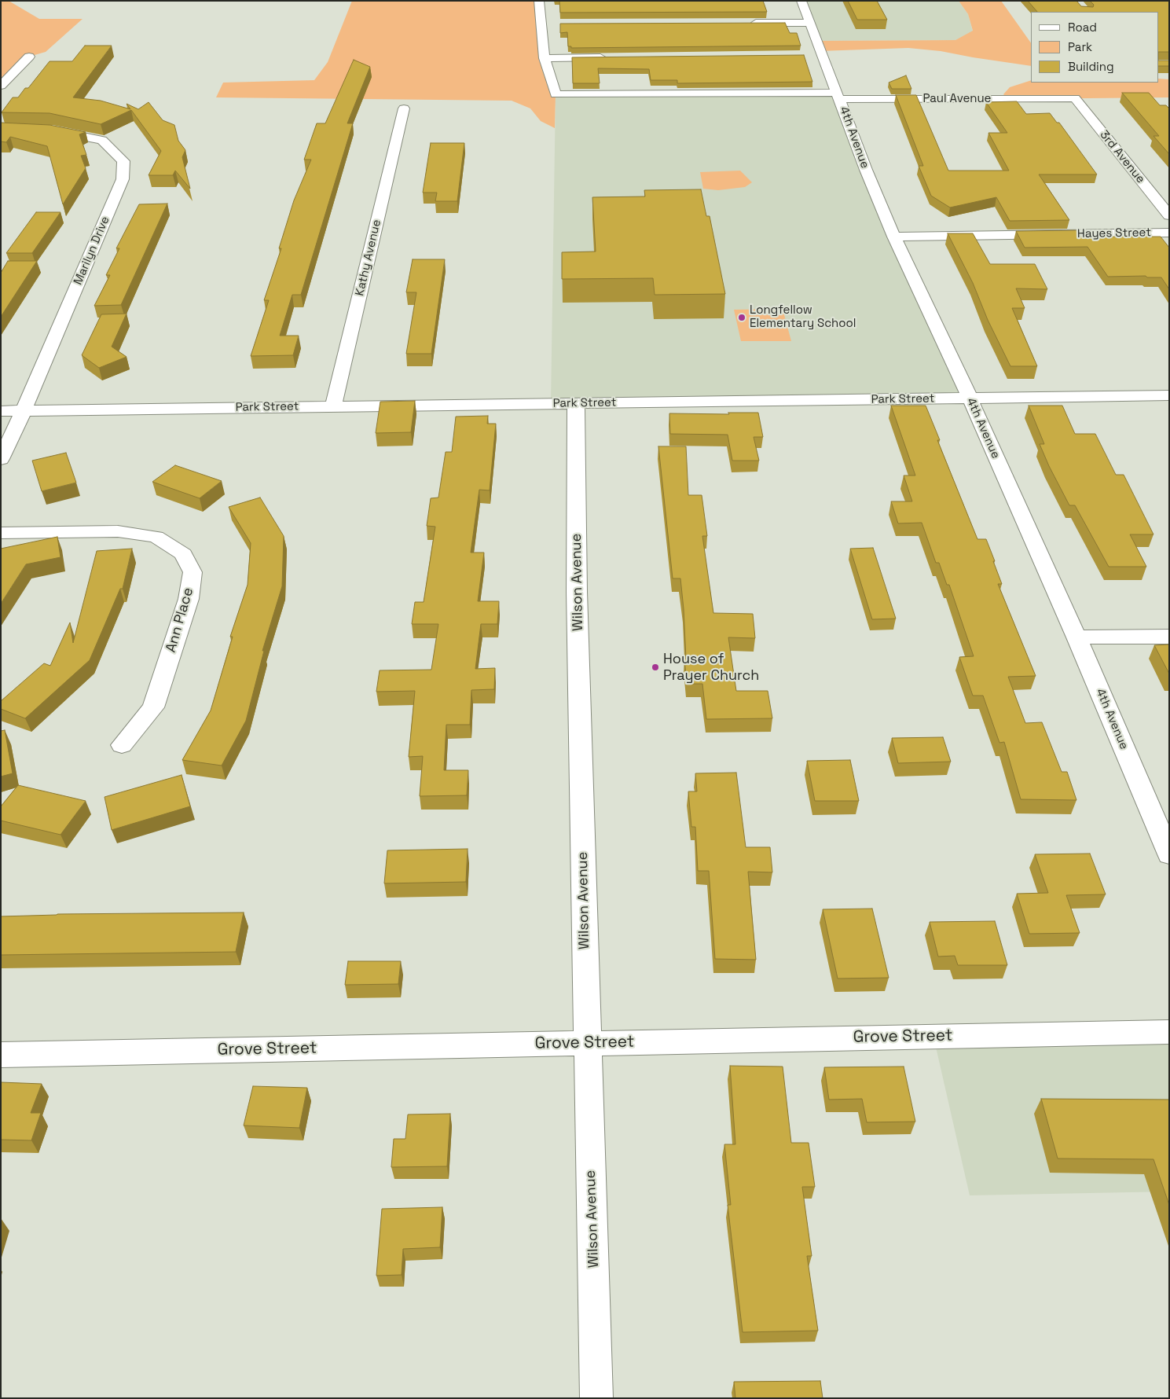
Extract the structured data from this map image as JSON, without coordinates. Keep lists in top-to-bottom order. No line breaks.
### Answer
{"streets":{"street":["Paul Avenue","4th Avenue","3rd Avenue","Hayes Street","Marilyn Drive","Kathy Avenue","Park Street","Wilson Avenue","Ann Place","Grove Street"]},"crossings":[["Paul Avenue","4th Avenue"],["Paul Avenue","3rd Avenue"],["4th Avenue","Hayes Street"],["4th Avenue","Park Street"],["Marilyn Drive","Park Street"],["Kathy Avenue","Park Street"],["Park Street","Wilson Avenue"],["Wilson Avenue","Grove Street"]],"places":["Longfellow Elementary School","House of Prayer Church"],"legend":["Road","Park","Building"]}
